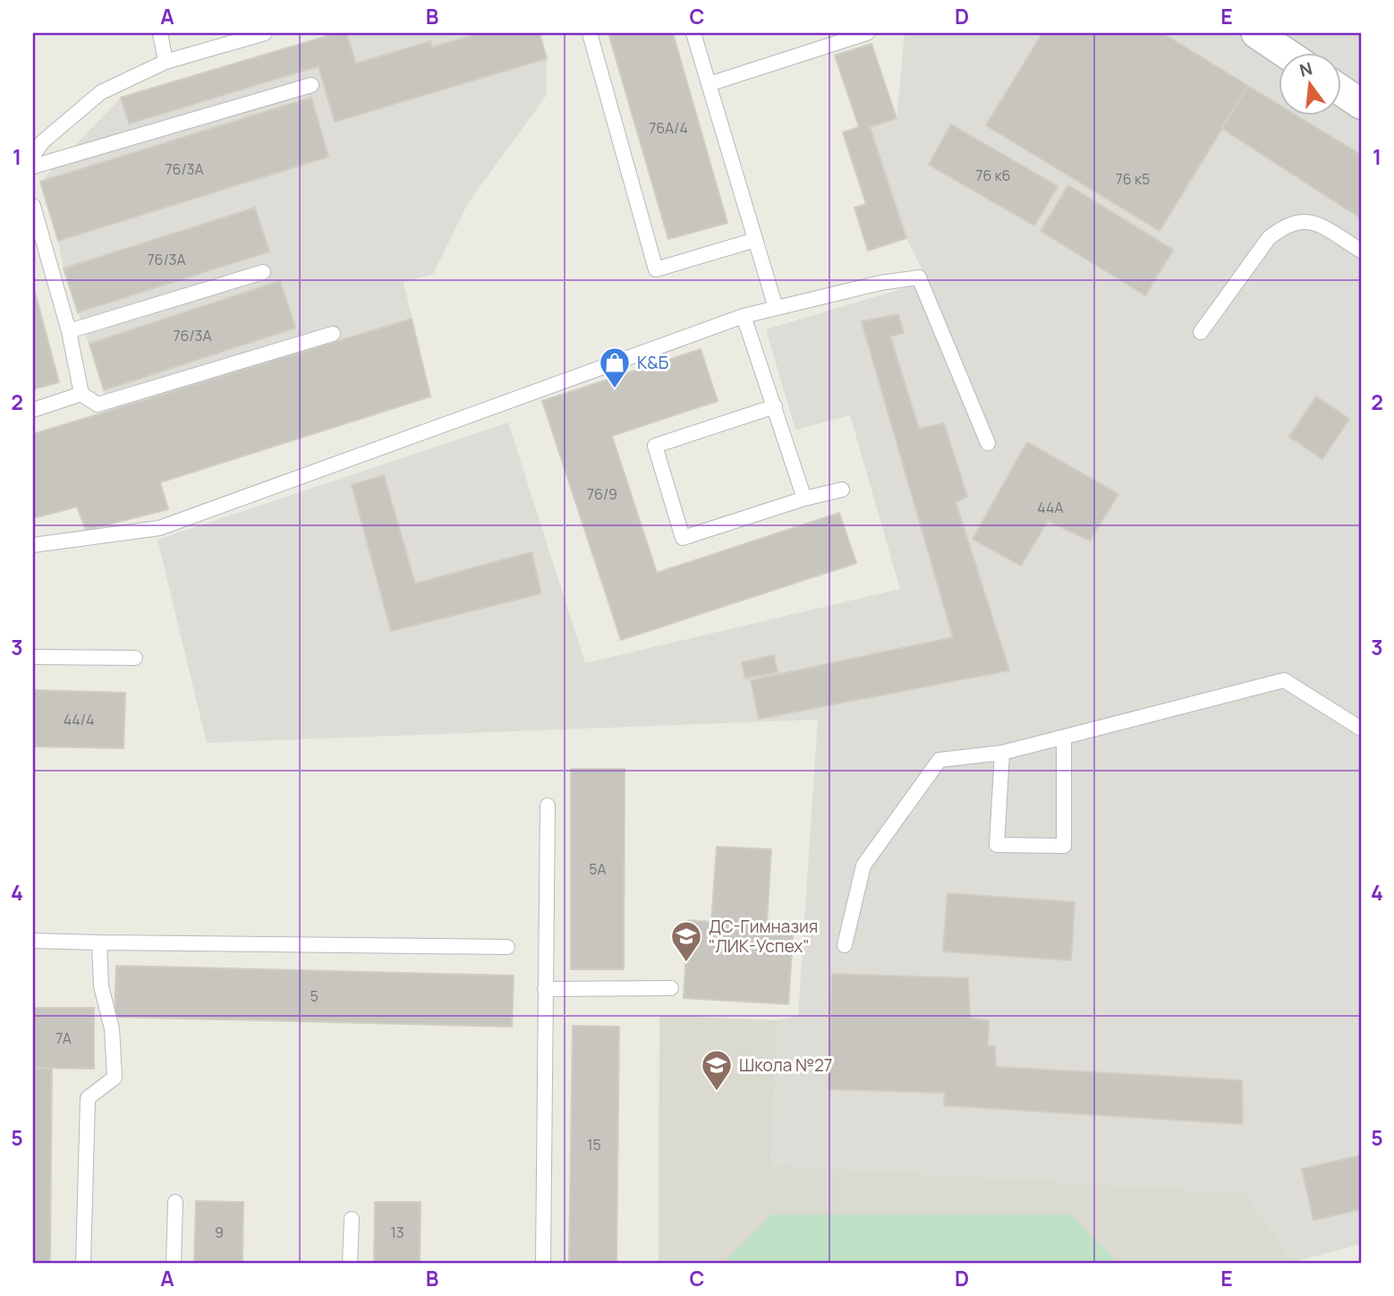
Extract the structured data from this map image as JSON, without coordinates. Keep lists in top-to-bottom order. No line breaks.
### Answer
{"places":{"shop":["К&Б"],"school or university":["ДС-Гимназия \"ЛИК-Успех\"","Школа №27"]},"house_numbers":["76А/4","76/3А","76 к6","76 к5","76/3А","76/3А","76/9","44А","44/4","5А","5","7А","15","9","13"],"north":"top","grid":{"columns":["A","B","C","D","E"],"rows":["1","2","3","4","5"]}}
